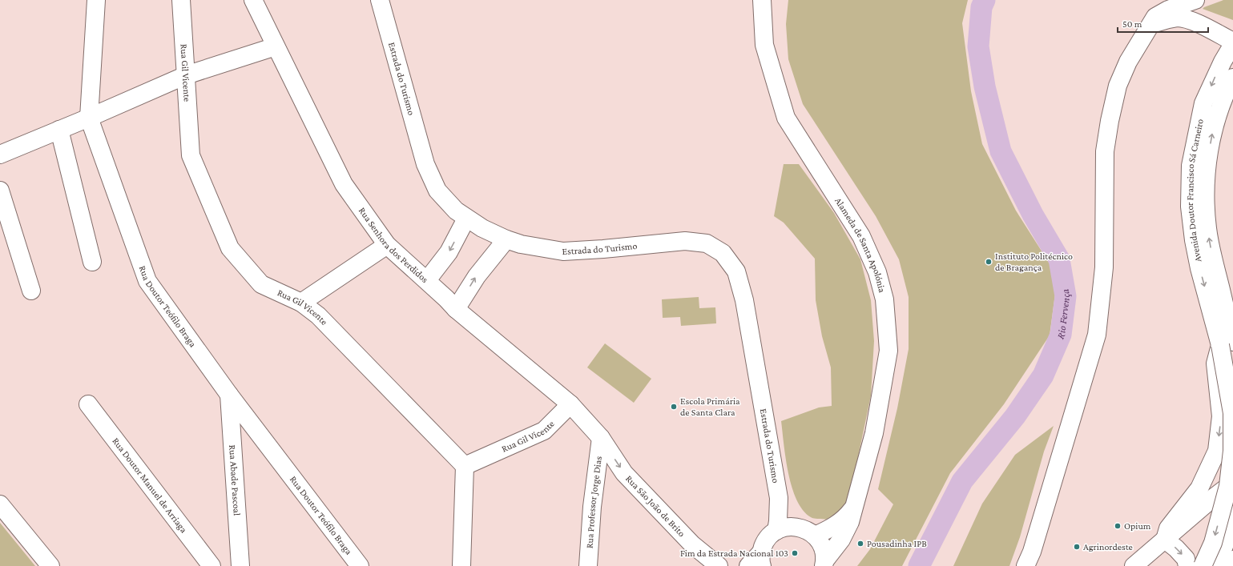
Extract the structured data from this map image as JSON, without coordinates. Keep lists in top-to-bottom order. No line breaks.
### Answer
{"streets":{"street":["Rua Gil Vicente","Estrada do Turismo","Avenida Doutor Francisco Sá Carneiro","Rua Senhora dos Perdidos","Alameda de Santa Apolónia","Rua Doutor Teófilo Braga","Rua Abade Pascoal","Rua Doutor Manuel de Arriaga","Rua Professor Jorge Dias","Rua São João de Brito"]},"crossings":[["Rua Gil Vicente","Rua Senhora dos Perdidos"],["Rua Senhora dos Perdidos","Rua Professor Jorge Dias"],["Rua Senhora dos Perdidos","Rua São João de Brito"],["Rua Doutor Teófilo Braga","Rua Abade Pascoal"],["Rua Professor Jorge Dias","Rua São João de Brito"]],"one_way":["Rua São João de Brito"],"water":["Rio Fervença"],"places":["Instituto Politécnico de Bragança","Escola Primária de Santa Clara","Opium","Pousadinha IPB","Agrinordeste","Fim da Estrada Nacional 103"],"scale_bar":"50 m"}
